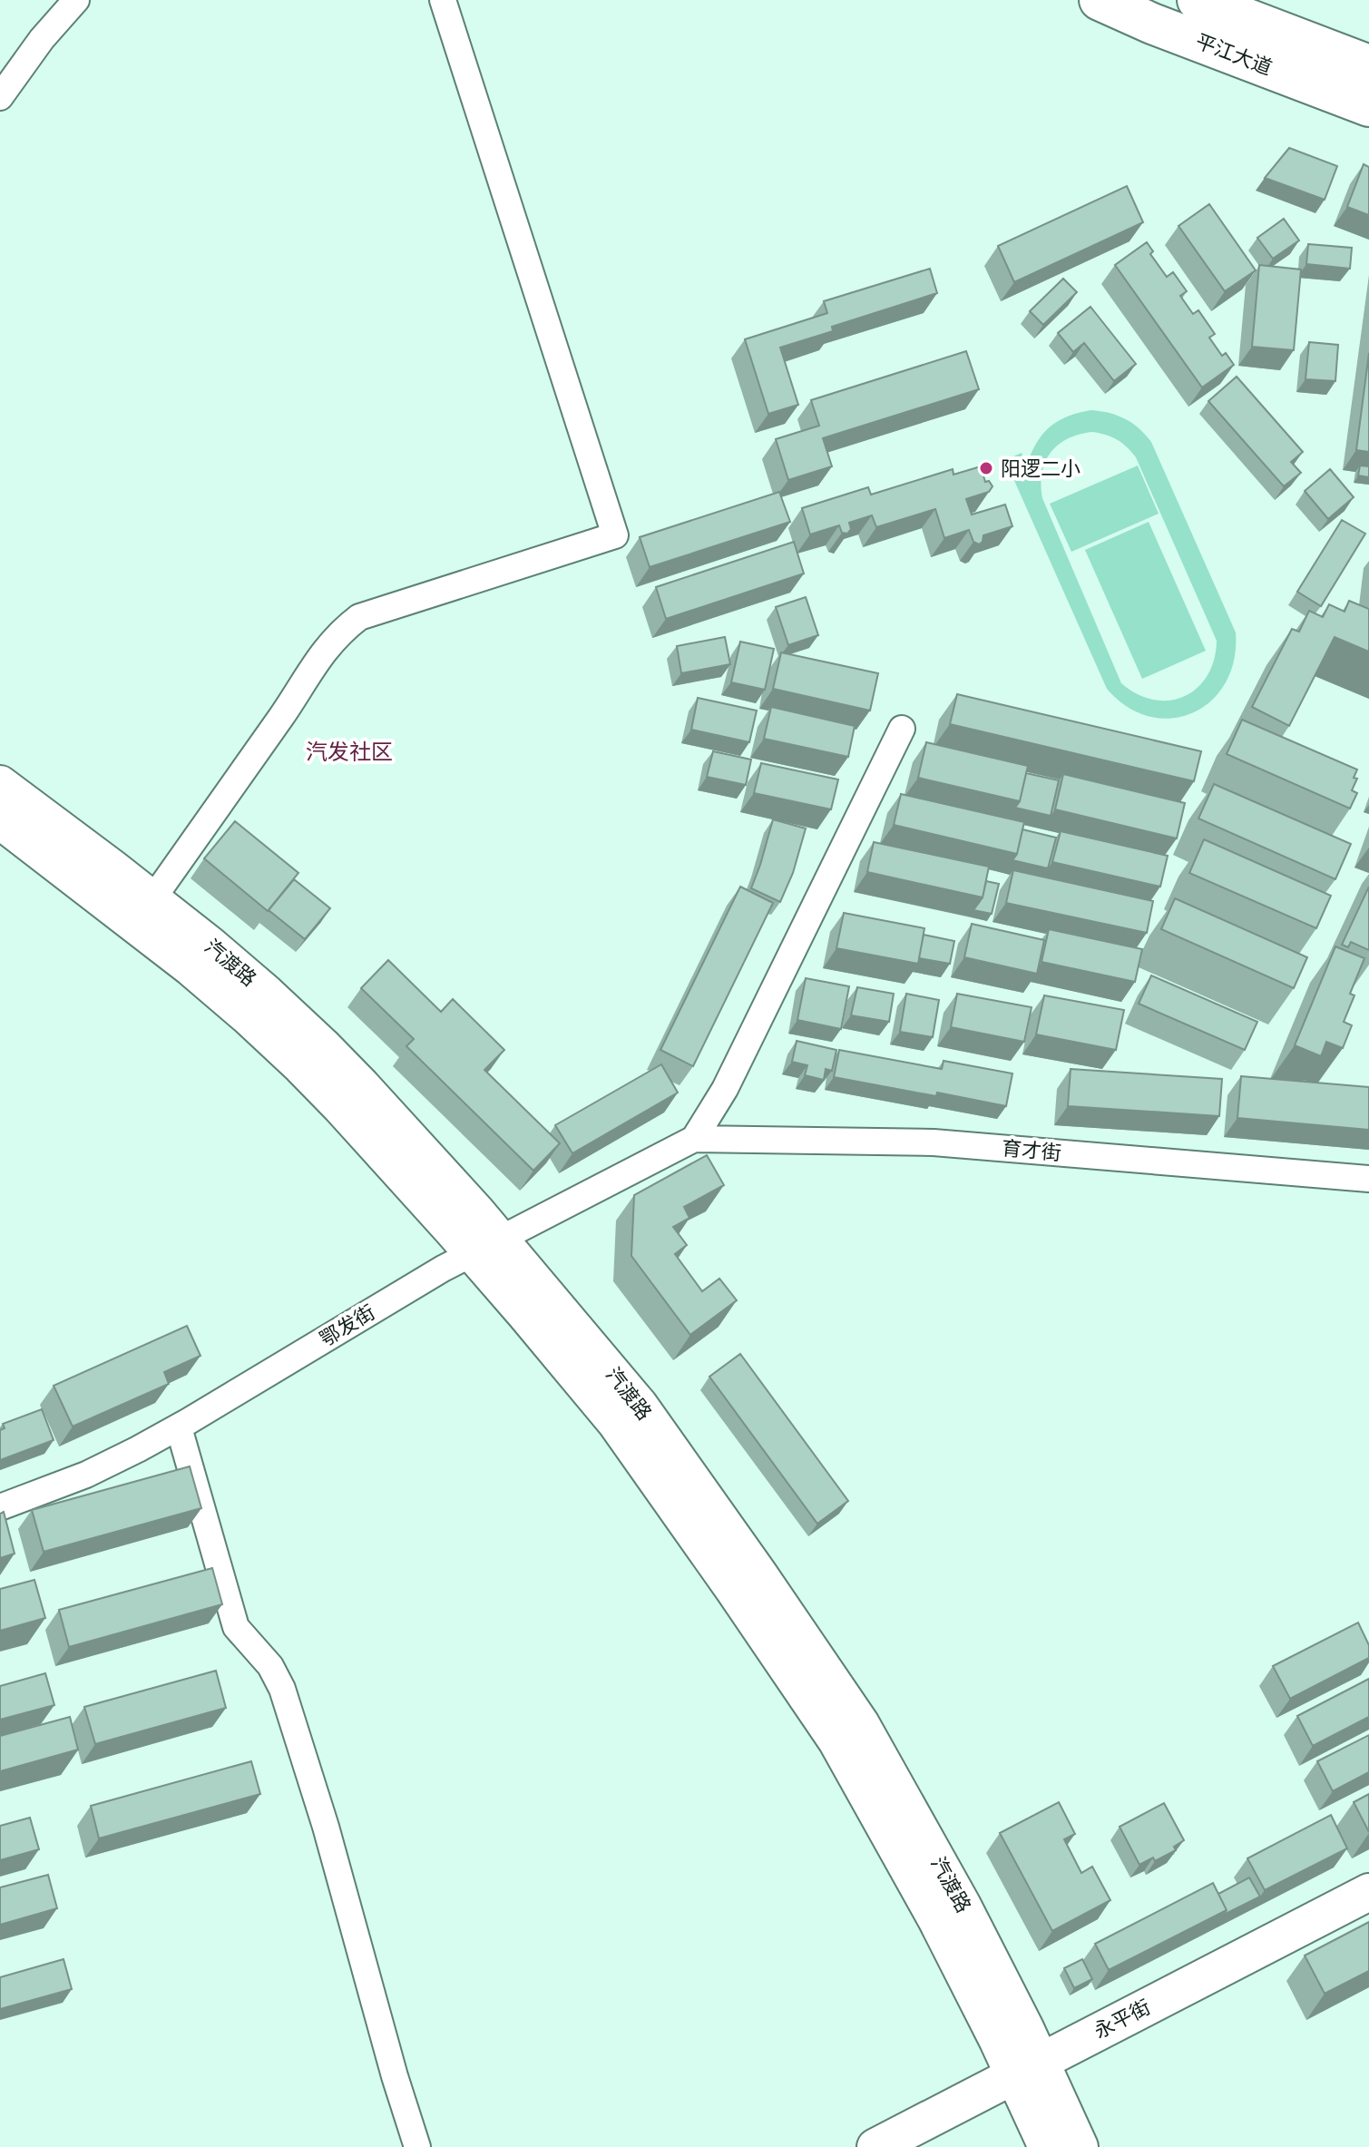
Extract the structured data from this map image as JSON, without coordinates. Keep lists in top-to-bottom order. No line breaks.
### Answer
{"streets":{"highway":["平江大道"],"street":["汽渡路","育才街","鄂发街","永平街"]},"crossings":[["汽渡路","鄂发街"],["汽渡路","永平街"],["育才街","鄂发街"]],"districts":["汽发社区"],"places":["阳逻二小"]}
